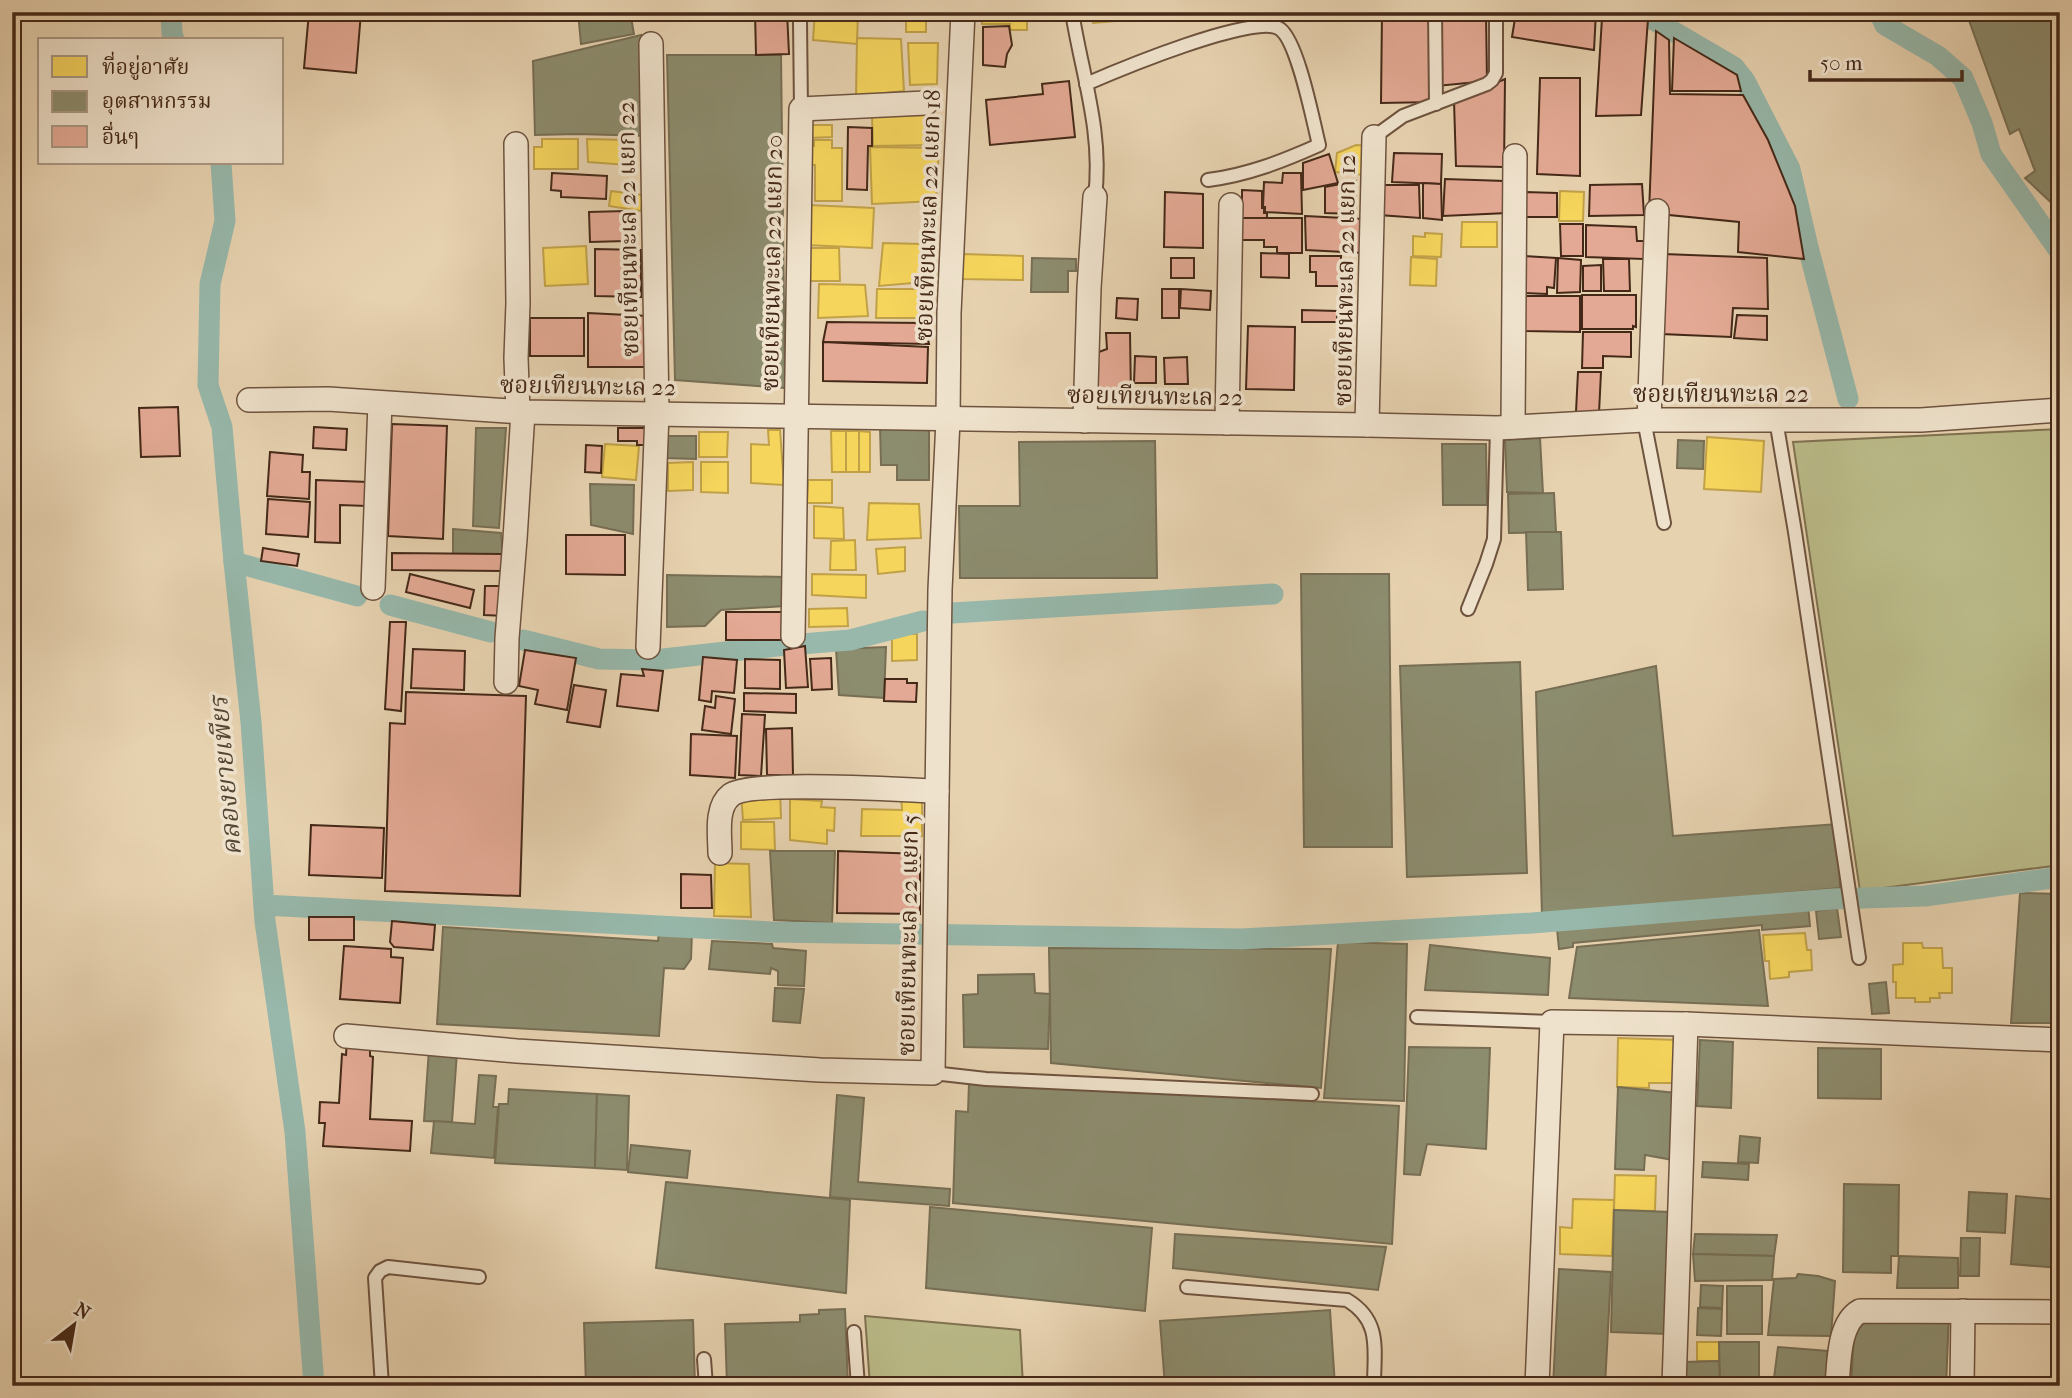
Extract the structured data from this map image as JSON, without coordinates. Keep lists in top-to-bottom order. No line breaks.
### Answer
{"streets":{"street":["ซอยเทียนทะเล 22 แยก 18","ซอยเทียนทะเล 22 แยก 22","ซอยเทียนทะเล 22 แยก 20","ซอยเทียนทะเล 22 แยก 12","ซอยเทียนทะเล 22","ซอยเทียนทะเล 22 แยก 5"]},"crossings":[["ซอยเทียนทะเล 22 แยก 18","ซอยเทียนทะเล 22"],["ซอยเทียนทะเล 22 แยก 18","ซอยเทียนทะเล 22 แยก 5"],["ซอยเทียนทะเล 22 แยก 22","ซอยเทียนทะเล 22"],["ซอยเทียนทะเล 22 แยก 20","ซอยเทียนทะเล 22"],["ซอยเทียนทะเล 22 แยก 12","ซอยเทียนทะเล 22"],["ซอยเทียนทะเล 22","ซอยเทียนทะเล 22 แยก 5"]],"water":["คลองยายเพียร"],"legend":["ที่อยู่อาศัย","อุตสาหกรรม","อื่นๆ"],"scale_bar":"50 m","north":"top right"}
